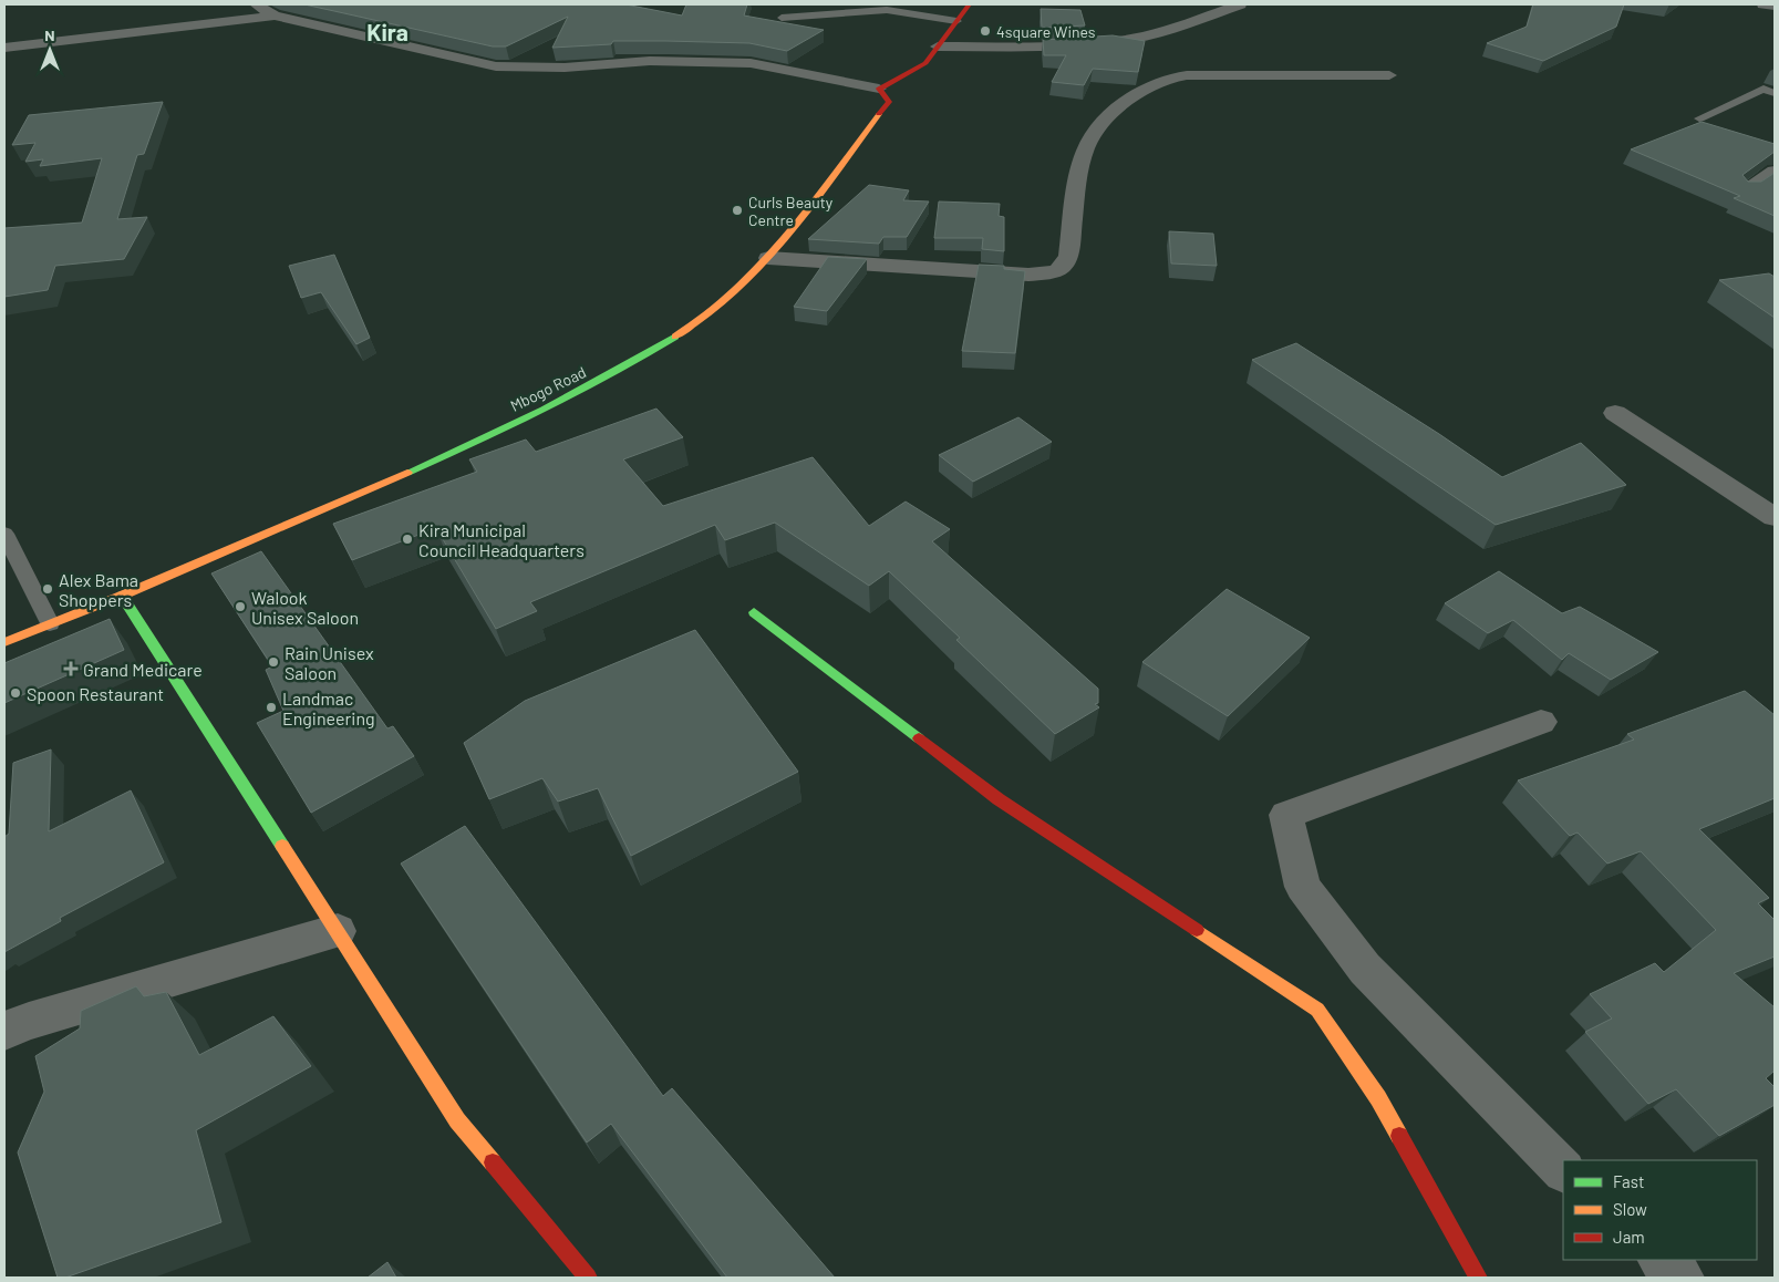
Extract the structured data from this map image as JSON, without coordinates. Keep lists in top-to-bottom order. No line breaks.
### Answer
{"streets":{"main road":["Mbogo Road"]},"districts":["Kira"],"places":{"other":["4square Wines","Curls Beauty Centre","Kira Municipal Council Headquarters","Alex Bama Shoppers","Walook Unisex Saloon","Rain Unisex Saloon","Spoon Restaurant","Landmac Engineering"],"health":["Grand Medicare"]},"legend":["Fast","Slow","Jam"],"north":"top"}
